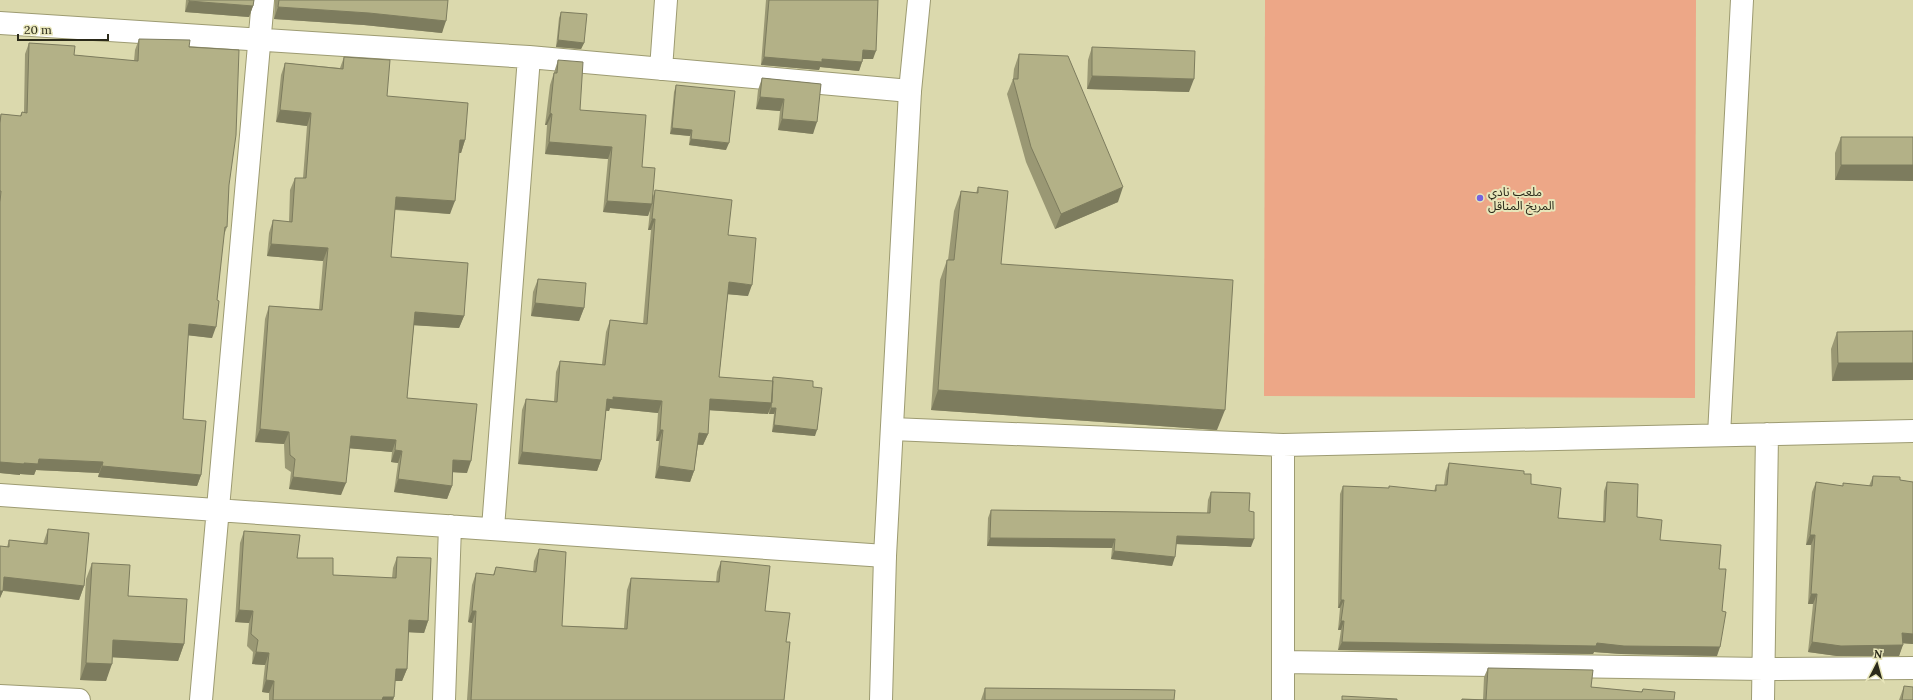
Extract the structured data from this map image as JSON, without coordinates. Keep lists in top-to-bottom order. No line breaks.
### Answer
{"places":["ملعب نادي المريخ المناقل"],"scale_bar":"20 m","north":"top"}
